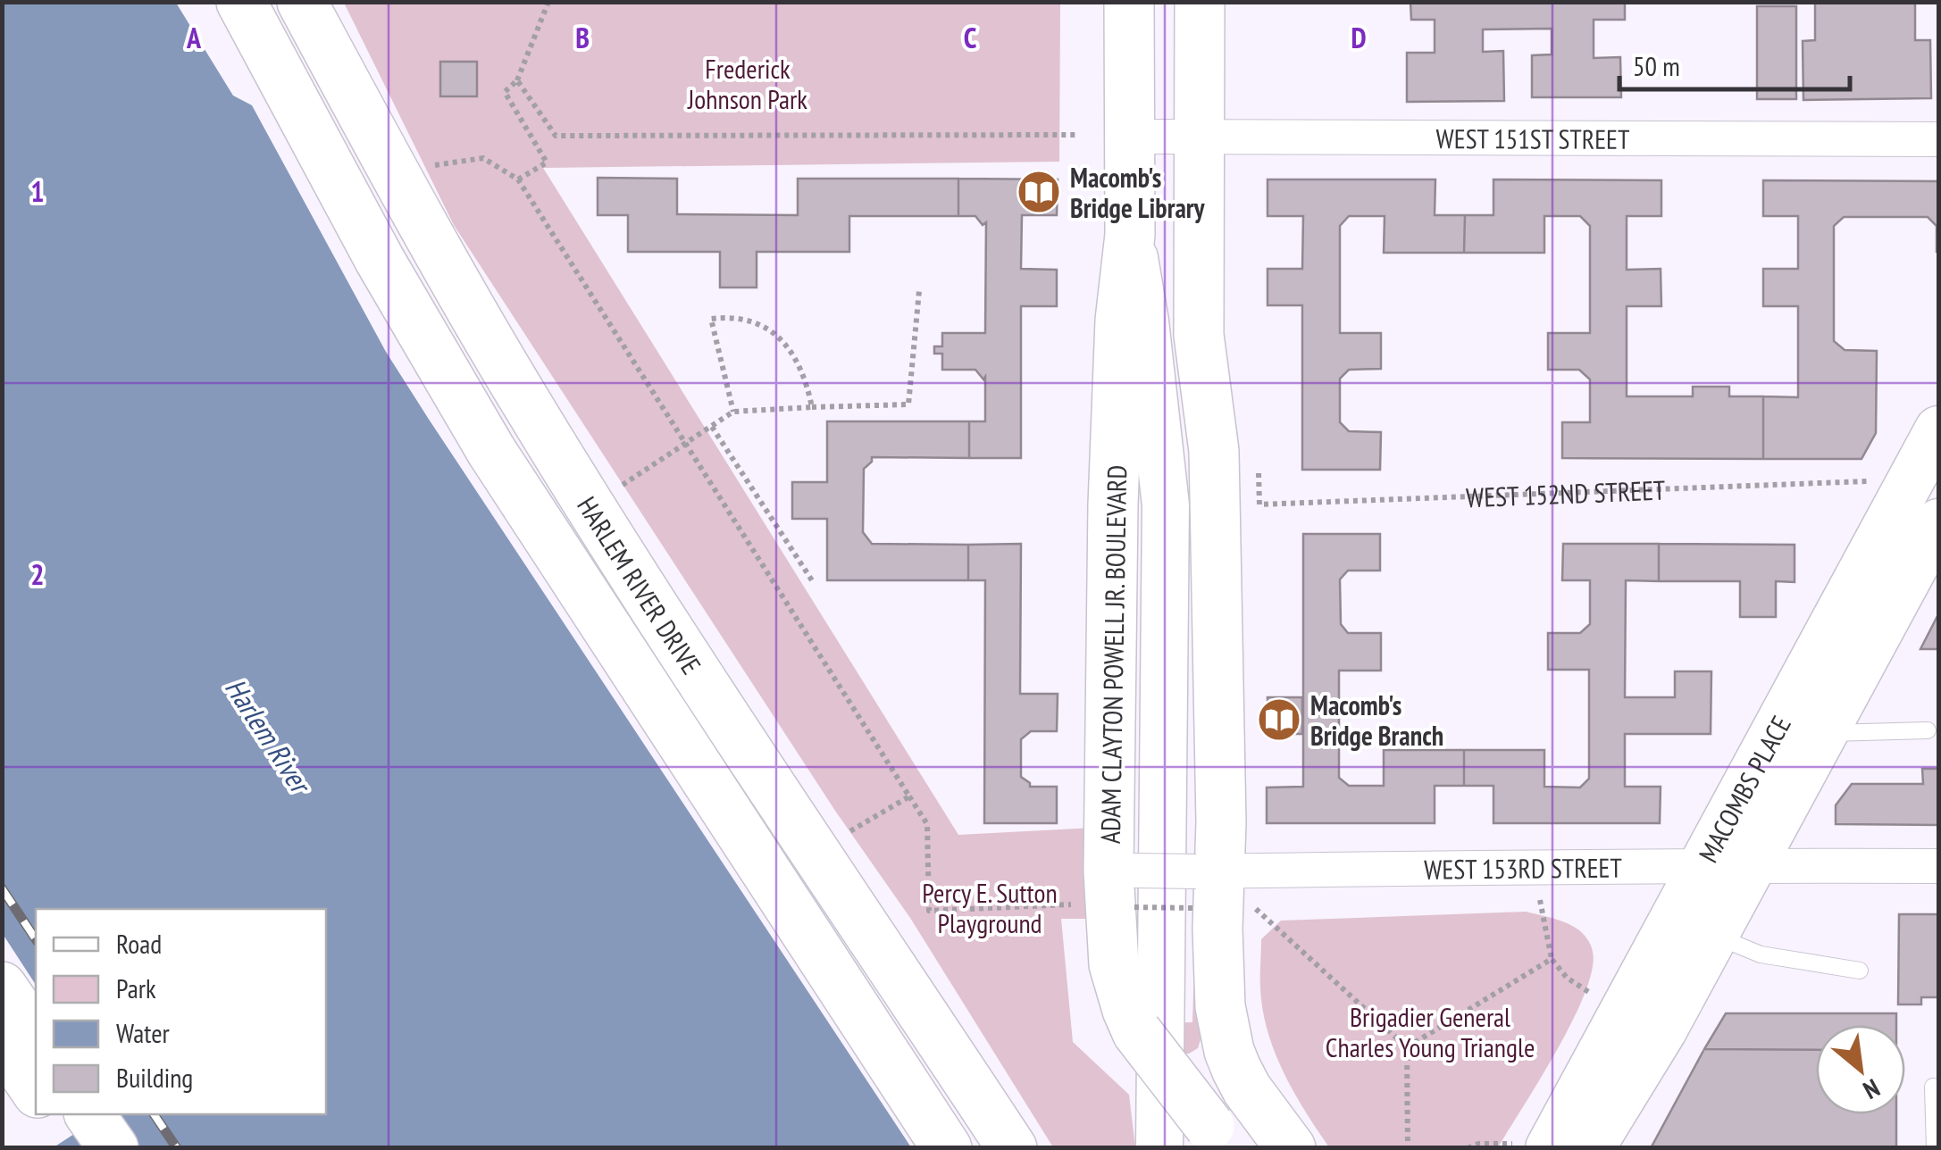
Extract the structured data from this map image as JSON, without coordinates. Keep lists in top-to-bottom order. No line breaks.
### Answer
{"streets":{"main road":["HARLEM RIVER DRIVE","ADAM CLAYTON POWELL JR. BOULEVARD","MACOMBS PLACE"],"street":["WEST 151ST STREET","WEST 153RD STREET"],"path":["WEST 152ND STREET"]},"crossings":[["WEST 151ST STREET","ADAM CLAYTON POWELL JR. BOULEVARD"],["WEST 152ND STREET","MACOMBS PLACE"],["ADAM CLAYTON POWELL JR. BOULEVARD","WEST 153RD STREET"],["MACOMBS PLACE","WEST 153RD STREET"]],"water":["Harlem River"],"parks":["Frederick Johnson Park","Percy E. Sutton Playground","Brigadier General Charles Young Triangle"],"places":{"library":["Macomb's Bridge Library","Macomb's Bridge Branch"]},"legend":["Road","Park","Water","Building"],"scale_bar":"50 m","north":"bottom right","grid":{"columns":["A","B","C","D"],"rows":["1","2"]}}
